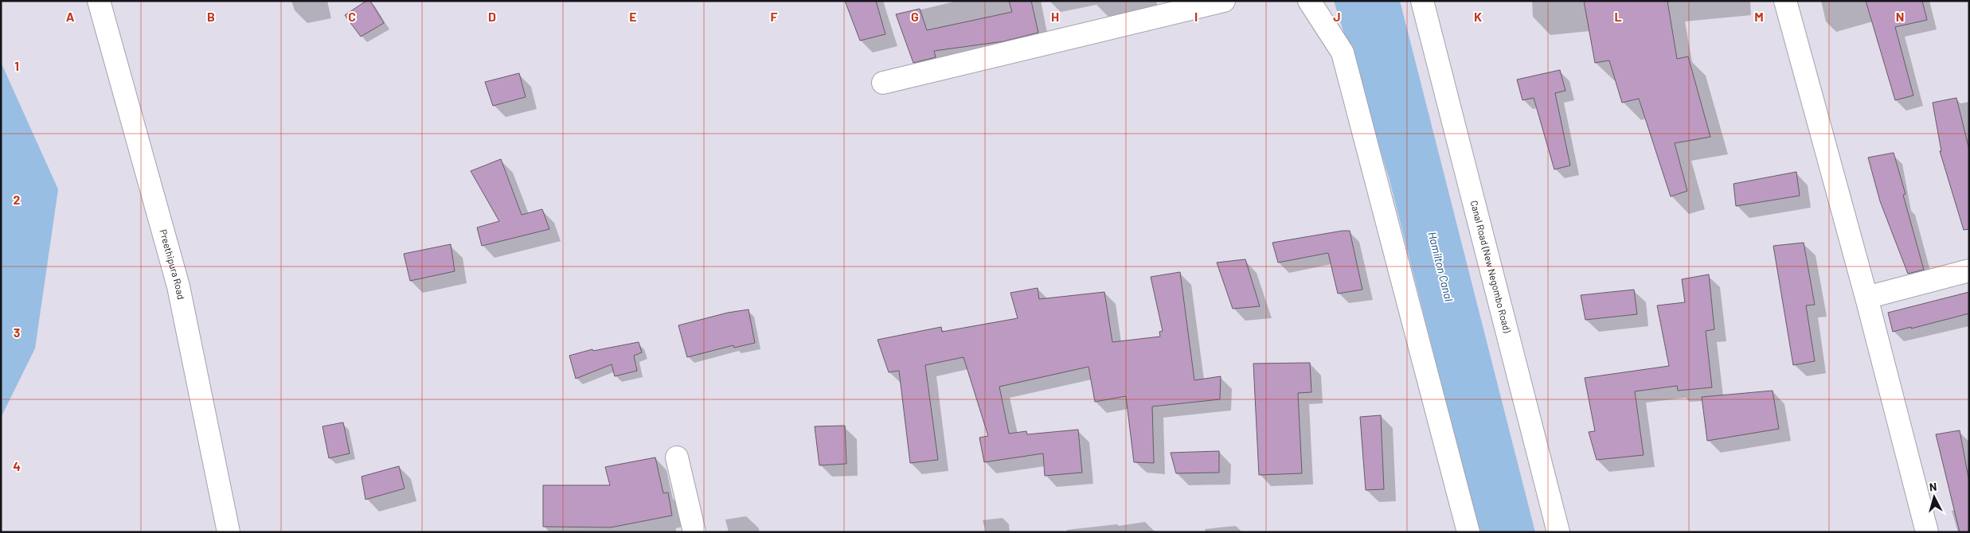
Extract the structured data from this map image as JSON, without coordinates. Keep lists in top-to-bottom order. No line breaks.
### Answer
{"streets":{"street":["Preethipura Road","Canal Road (New Negombo Road)"]},"water":["Hamilton Canal"],"north":"top","grid":{"columns":["A","B","C","D","E","F","G","H","I","J","K","L","M","N"],"rows":["1","2","3","4"]}}
